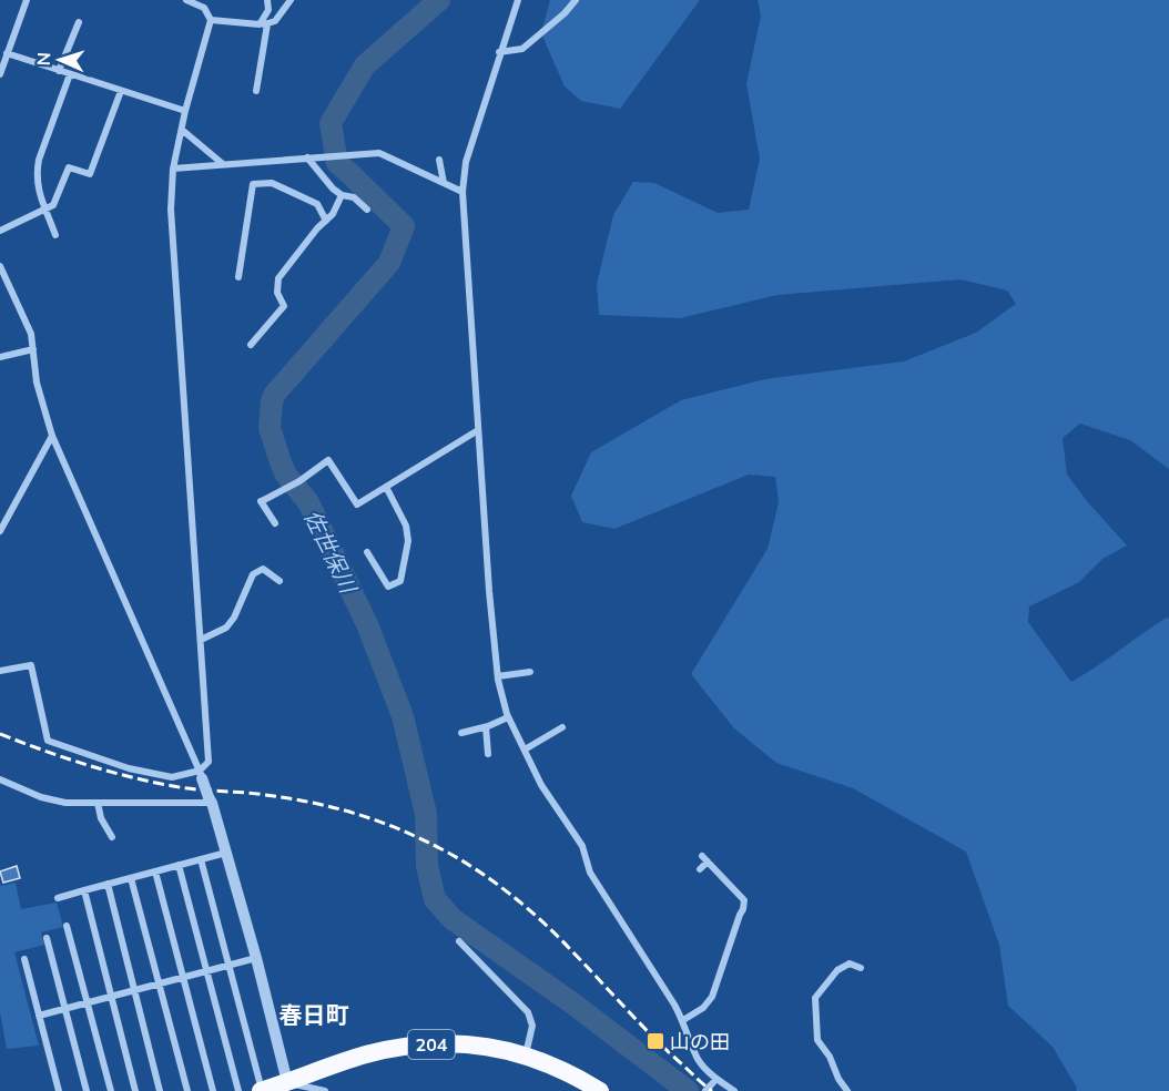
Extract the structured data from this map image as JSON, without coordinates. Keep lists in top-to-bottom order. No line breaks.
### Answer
{"streets":{"highway":["204"]},"districts":["春日町"],"water":["佐世保川"],"places":{"transit":["山の田"]},"north":"left"}
